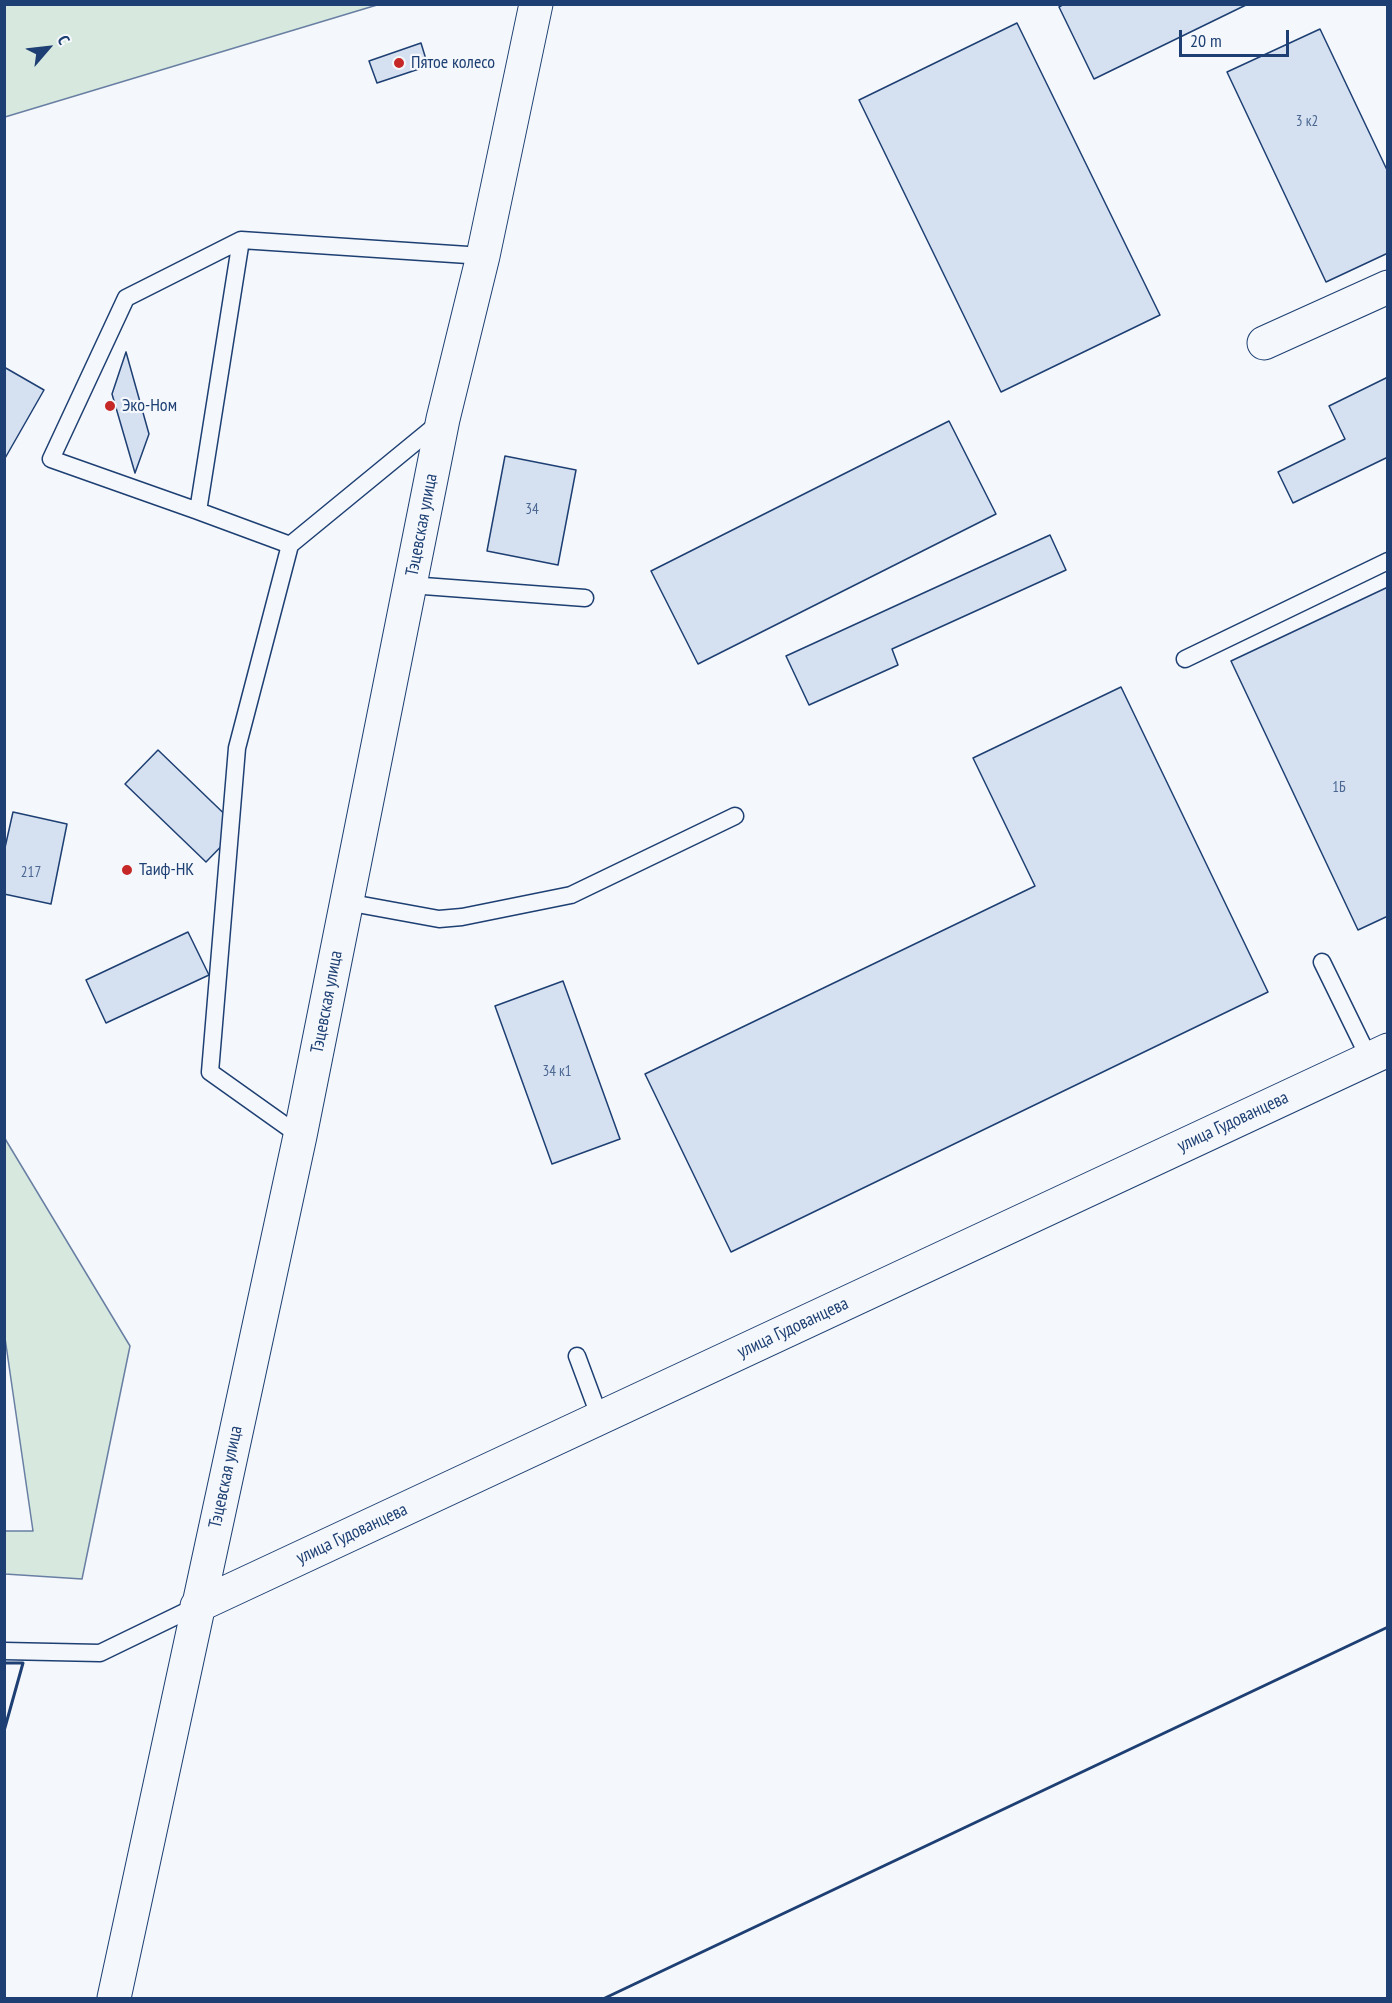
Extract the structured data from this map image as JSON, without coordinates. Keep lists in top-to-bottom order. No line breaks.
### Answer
{"streets":{"main road":["Тэцевская улица","улица Гудованцева"]},"crossings":[["Тэцевская улица","улица Гудованцева"]],"places":["Пятое колесо","Эко-Ном","Таиф-НК"],"house_numbers":["3 к2","34","1Б","217","34 к1"],"scale_bar":"20 m","north":"top right"}
